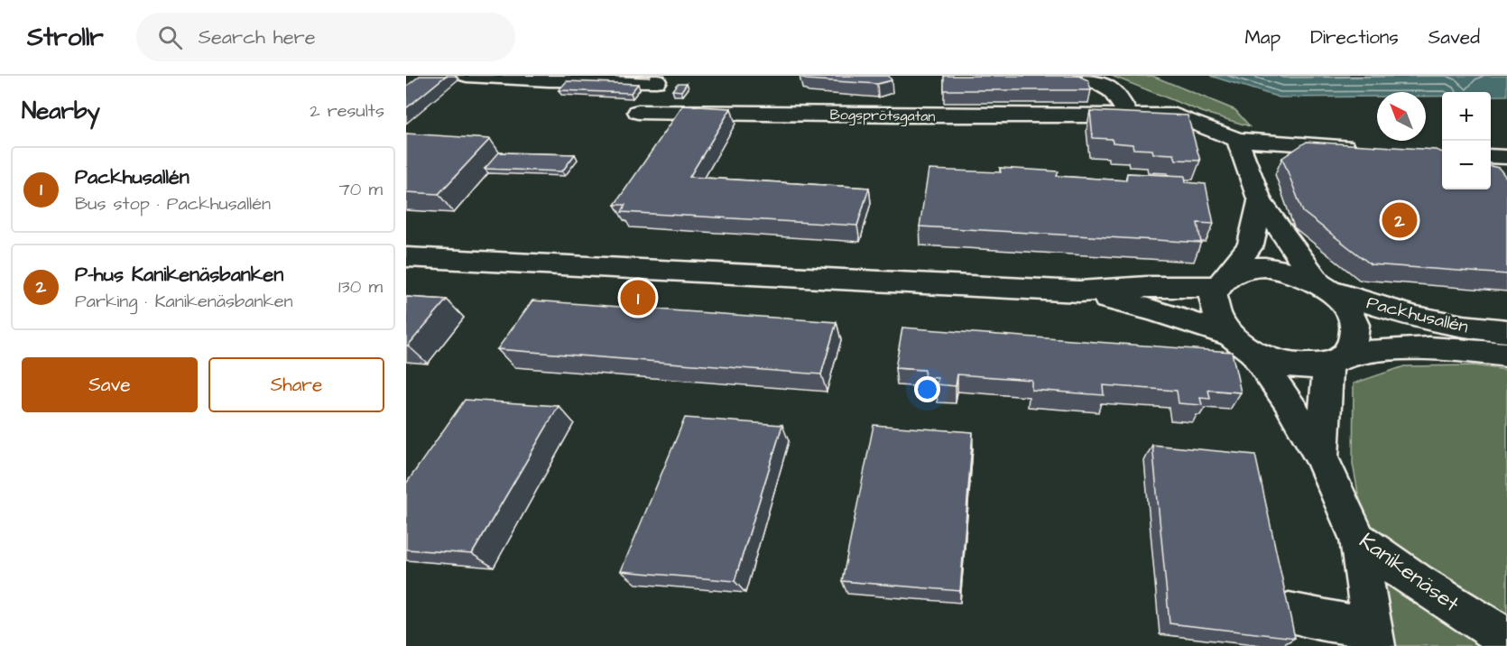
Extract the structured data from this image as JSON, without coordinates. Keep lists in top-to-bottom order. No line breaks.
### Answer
{"streets":{"street":["Bogsprötsgatan","Packhusallén","Kanikenäset"]},"crossings":[["Packhusallén","Kanikenäset"]],"north":"top left","page":{"header":"Strollr","search":"Search here","nav":["Map","Directions","Saved"],"heading":["Nearby","2 results"],"map_buttons":["+","−"],"list":[{"mark":"1","name":"Packhusallén","note":"Bus stop · Packhusallén","value":"70 m"},{"mark":"2","name":"P-hus Kanikenäsbanken","note":"Parking · Kanikenäsbanken","value":"130 m"}],"pins":["2","1"],"buttons":["Save","Share"]}}
